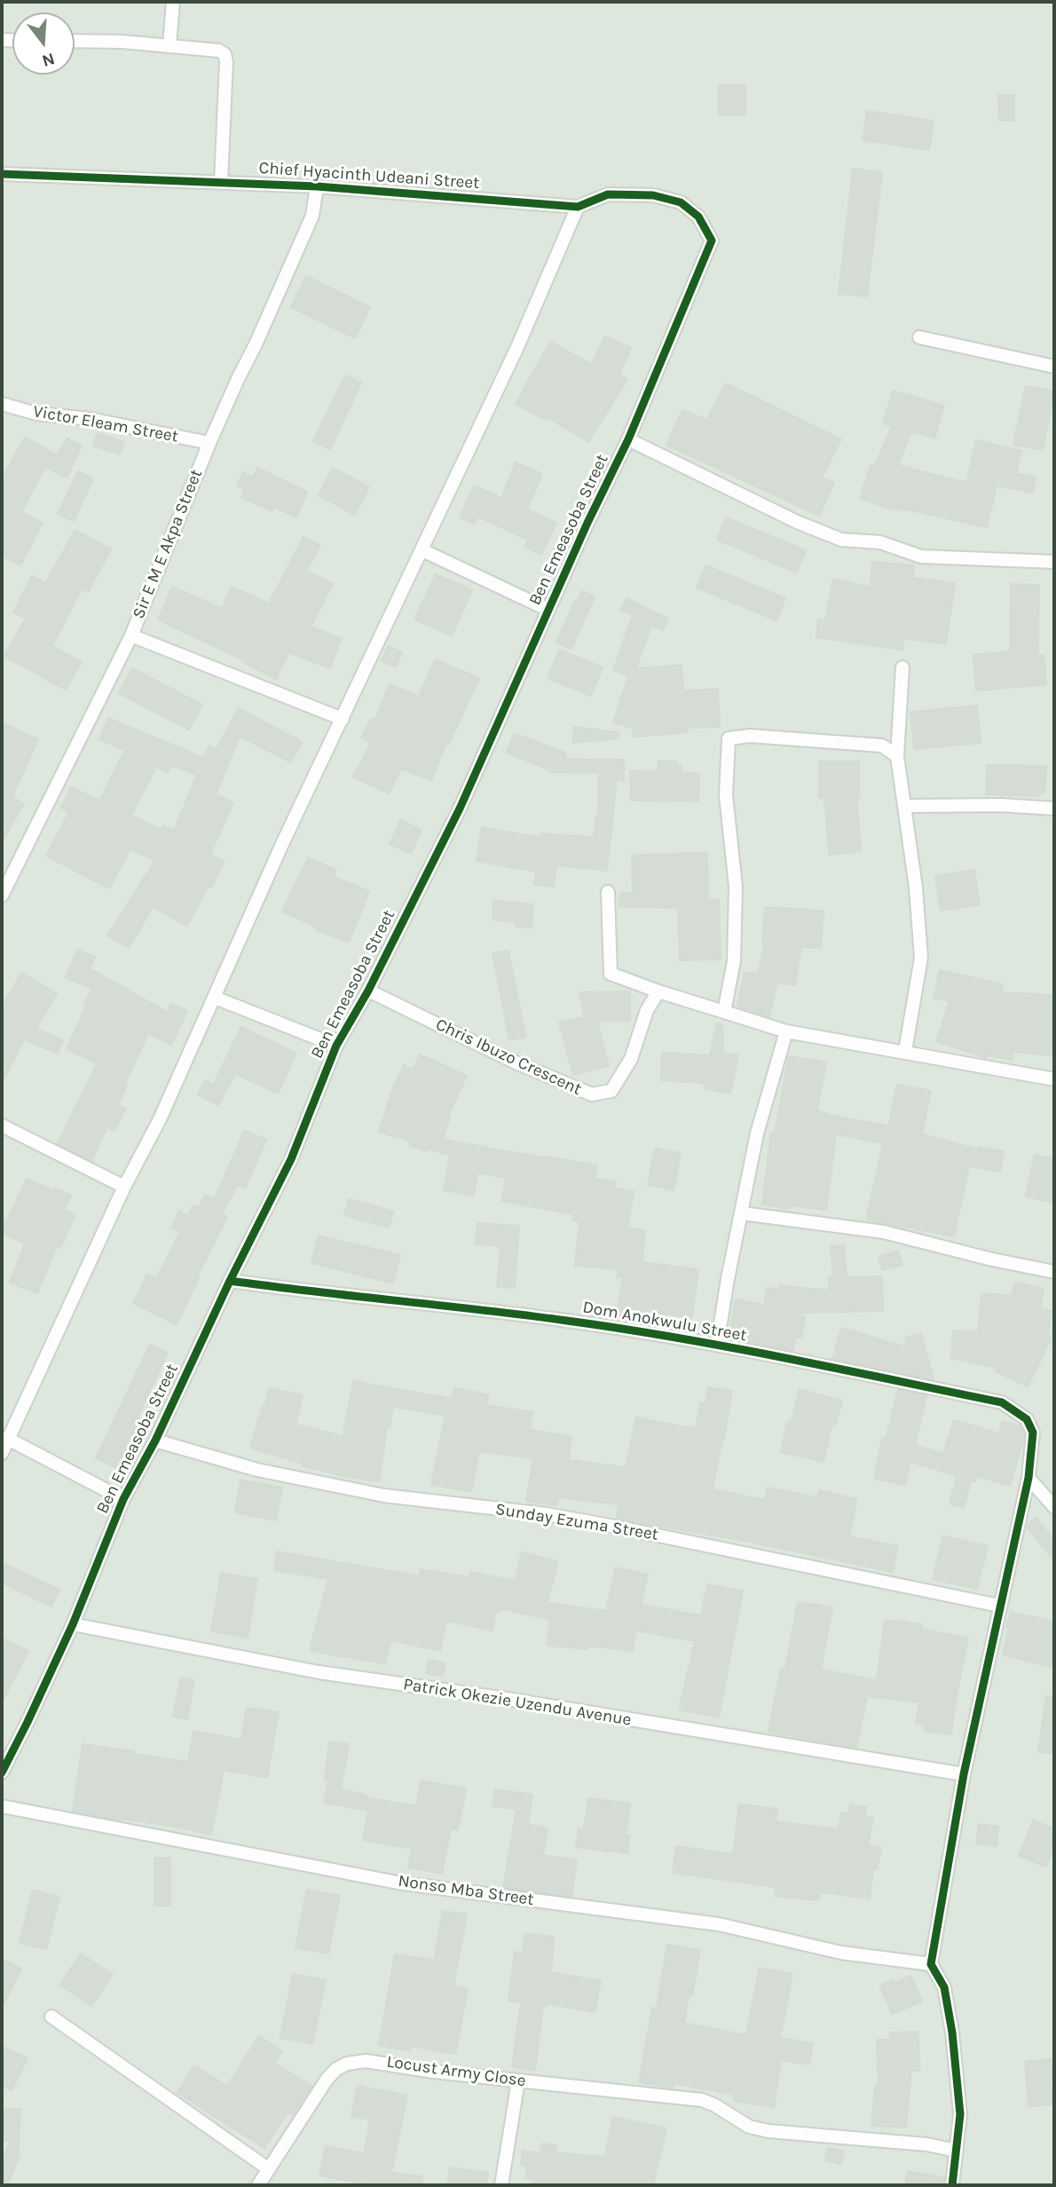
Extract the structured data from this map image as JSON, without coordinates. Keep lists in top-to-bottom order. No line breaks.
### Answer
{"streets":{"street":["Chief Hyacinth Udeani Street","Victor Eleam Street","Ben Emeasoba Street","Sir E M E Akpa Street","Chris Ibuzo Crescent","Dom Anokwulu Street","Sunday Ezuma Street","Patrick Okezie Uzendu Avenue","Nonso Mba Street","Locust Army Close"]},"crossings":[["Chief Hyacinth Udeani Street","Ben Emeasoba Street"],["Chief Hyacinth Udeani Street","Sir E M E Akpa Street"],["Victor Eleam Street","Sir E M E Akpa Street"],["Ben Emeasoba Street","Chris Ibuzo Crescent"],["Ben Emeasoba Street","Dom Anokwulu Street"],["Ben Emeasoba Street","Sunday Ezuma Street"],["Ben Emeasoba Street","Patrick Okezie Uzendu Avenue"],["Dom Anokwulu Street","Sunday Ezuma Street"],["Dom Anokwulu Street","Patrick Okezie Uzendu Avenue"],["Dom Anokwulu Street","Nonso Mba Street"]],"north":"bottom"}
